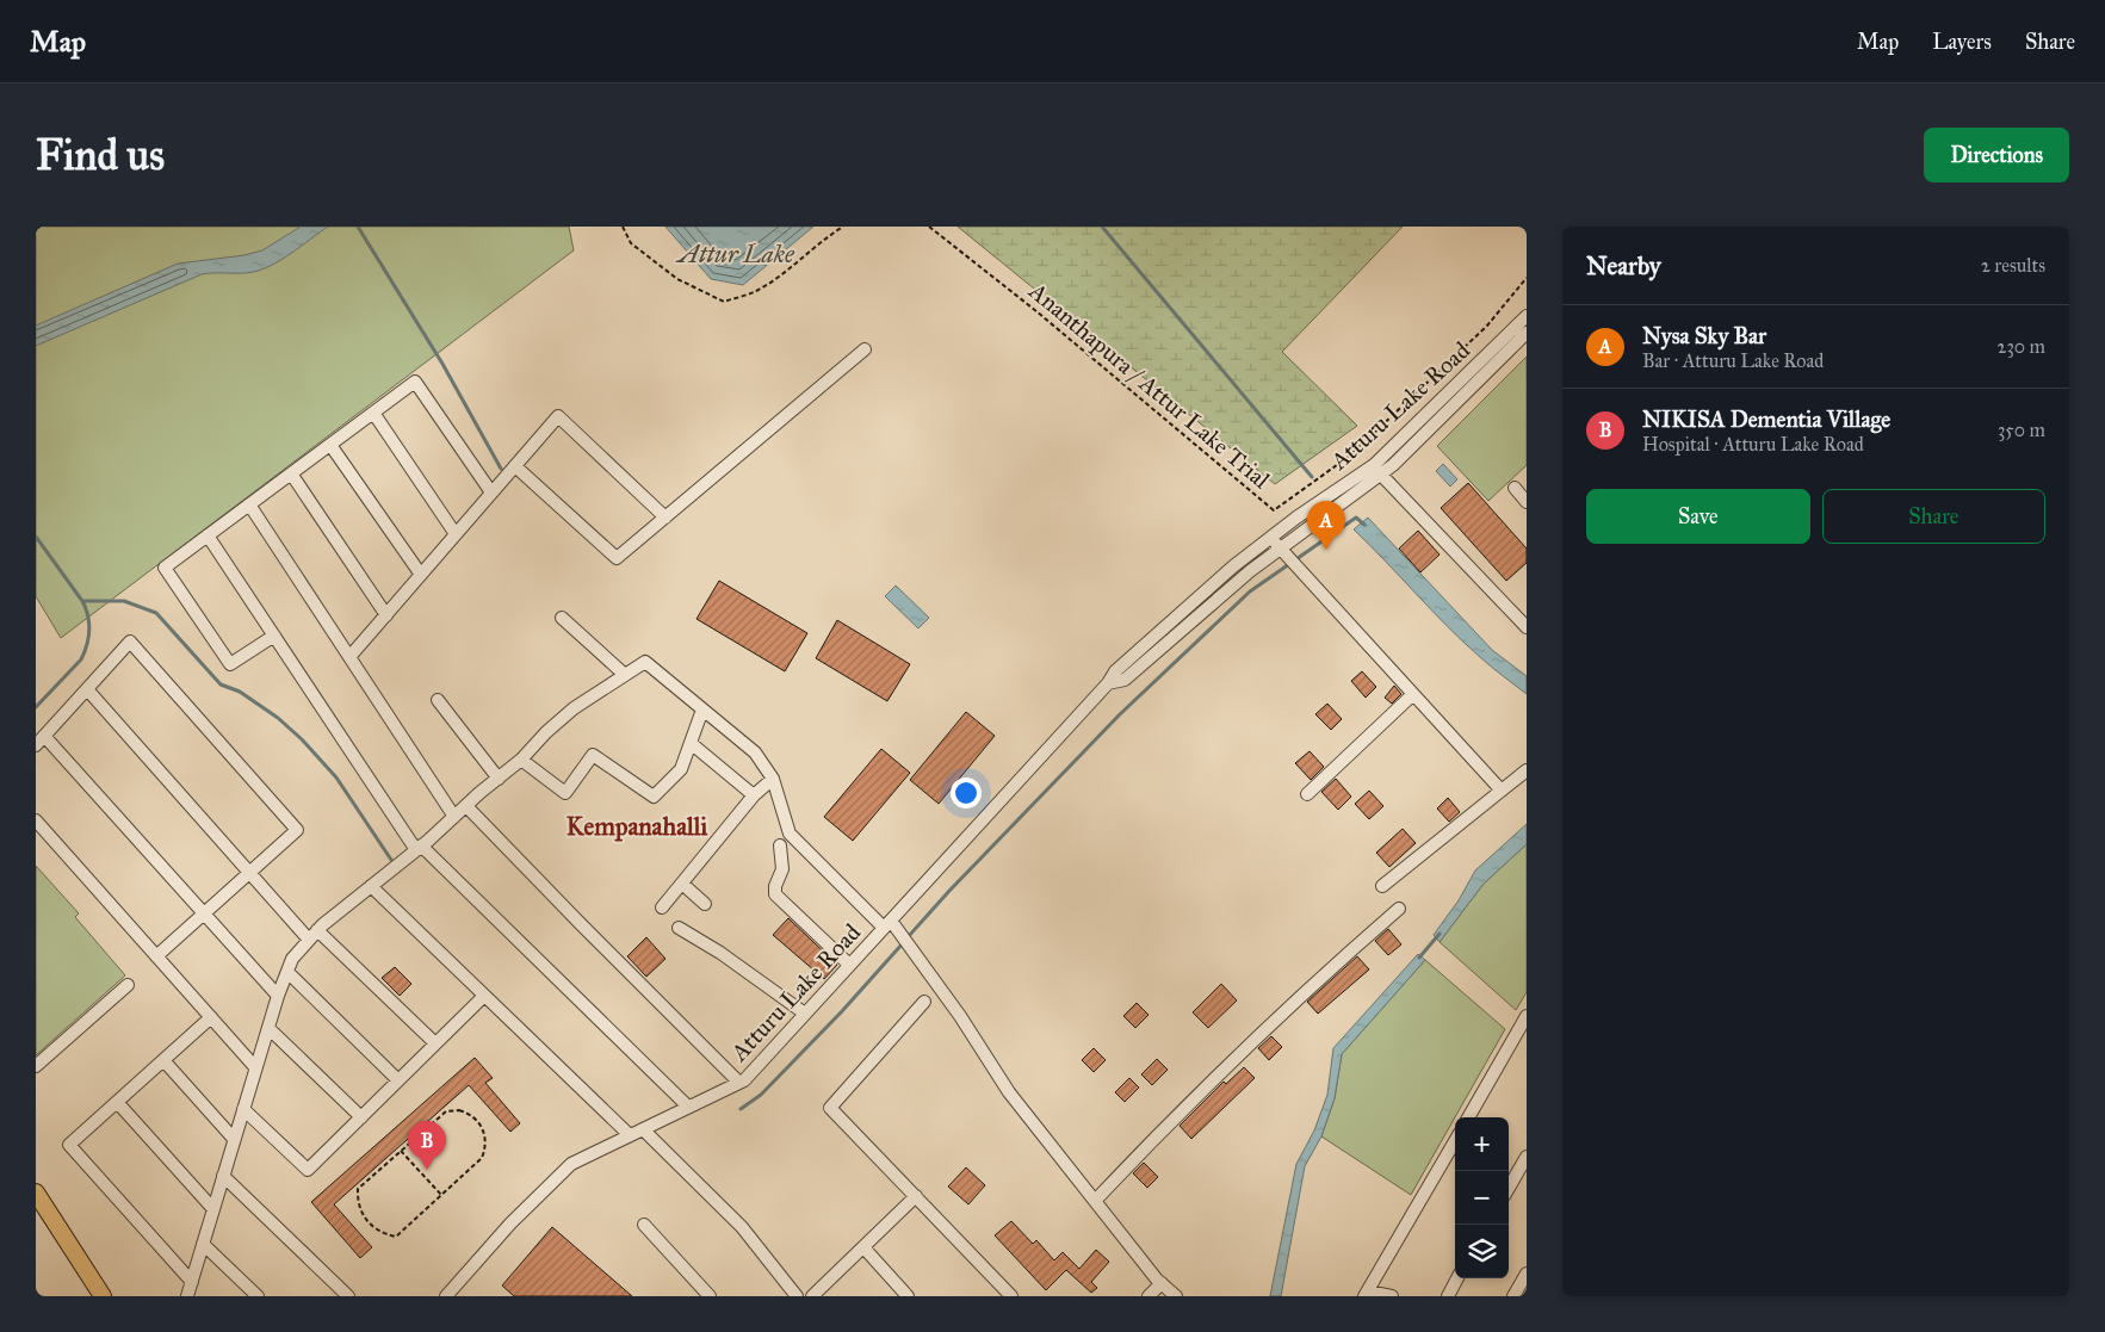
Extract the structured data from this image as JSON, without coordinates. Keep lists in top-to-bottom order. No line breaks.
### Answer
{"streets":{"street":["Atturu Lake Road"],"path":["Ananthapura / Attur Lake Trial"]},"districts":["Kempanahalli"],"water":["Attur Lake"],"page":{"header":"Map","nav":["Map","Layers","Share"],"buttons":["Directions",["Save","Share"]],"title":"Find us","heading":["Nearby","2 results"],"list":[{"mark":"A","name":"Nysa Sky Bar","note":"Bar · Atturu Lake Road","value":"230 m"},{"mark":"B","name":"NIKISA Dementia Village","note":"Hospital · Atturu Lake Road","value":"350 m"}],"pins":["A","B"],"map_buttons":["+","−"]}}
